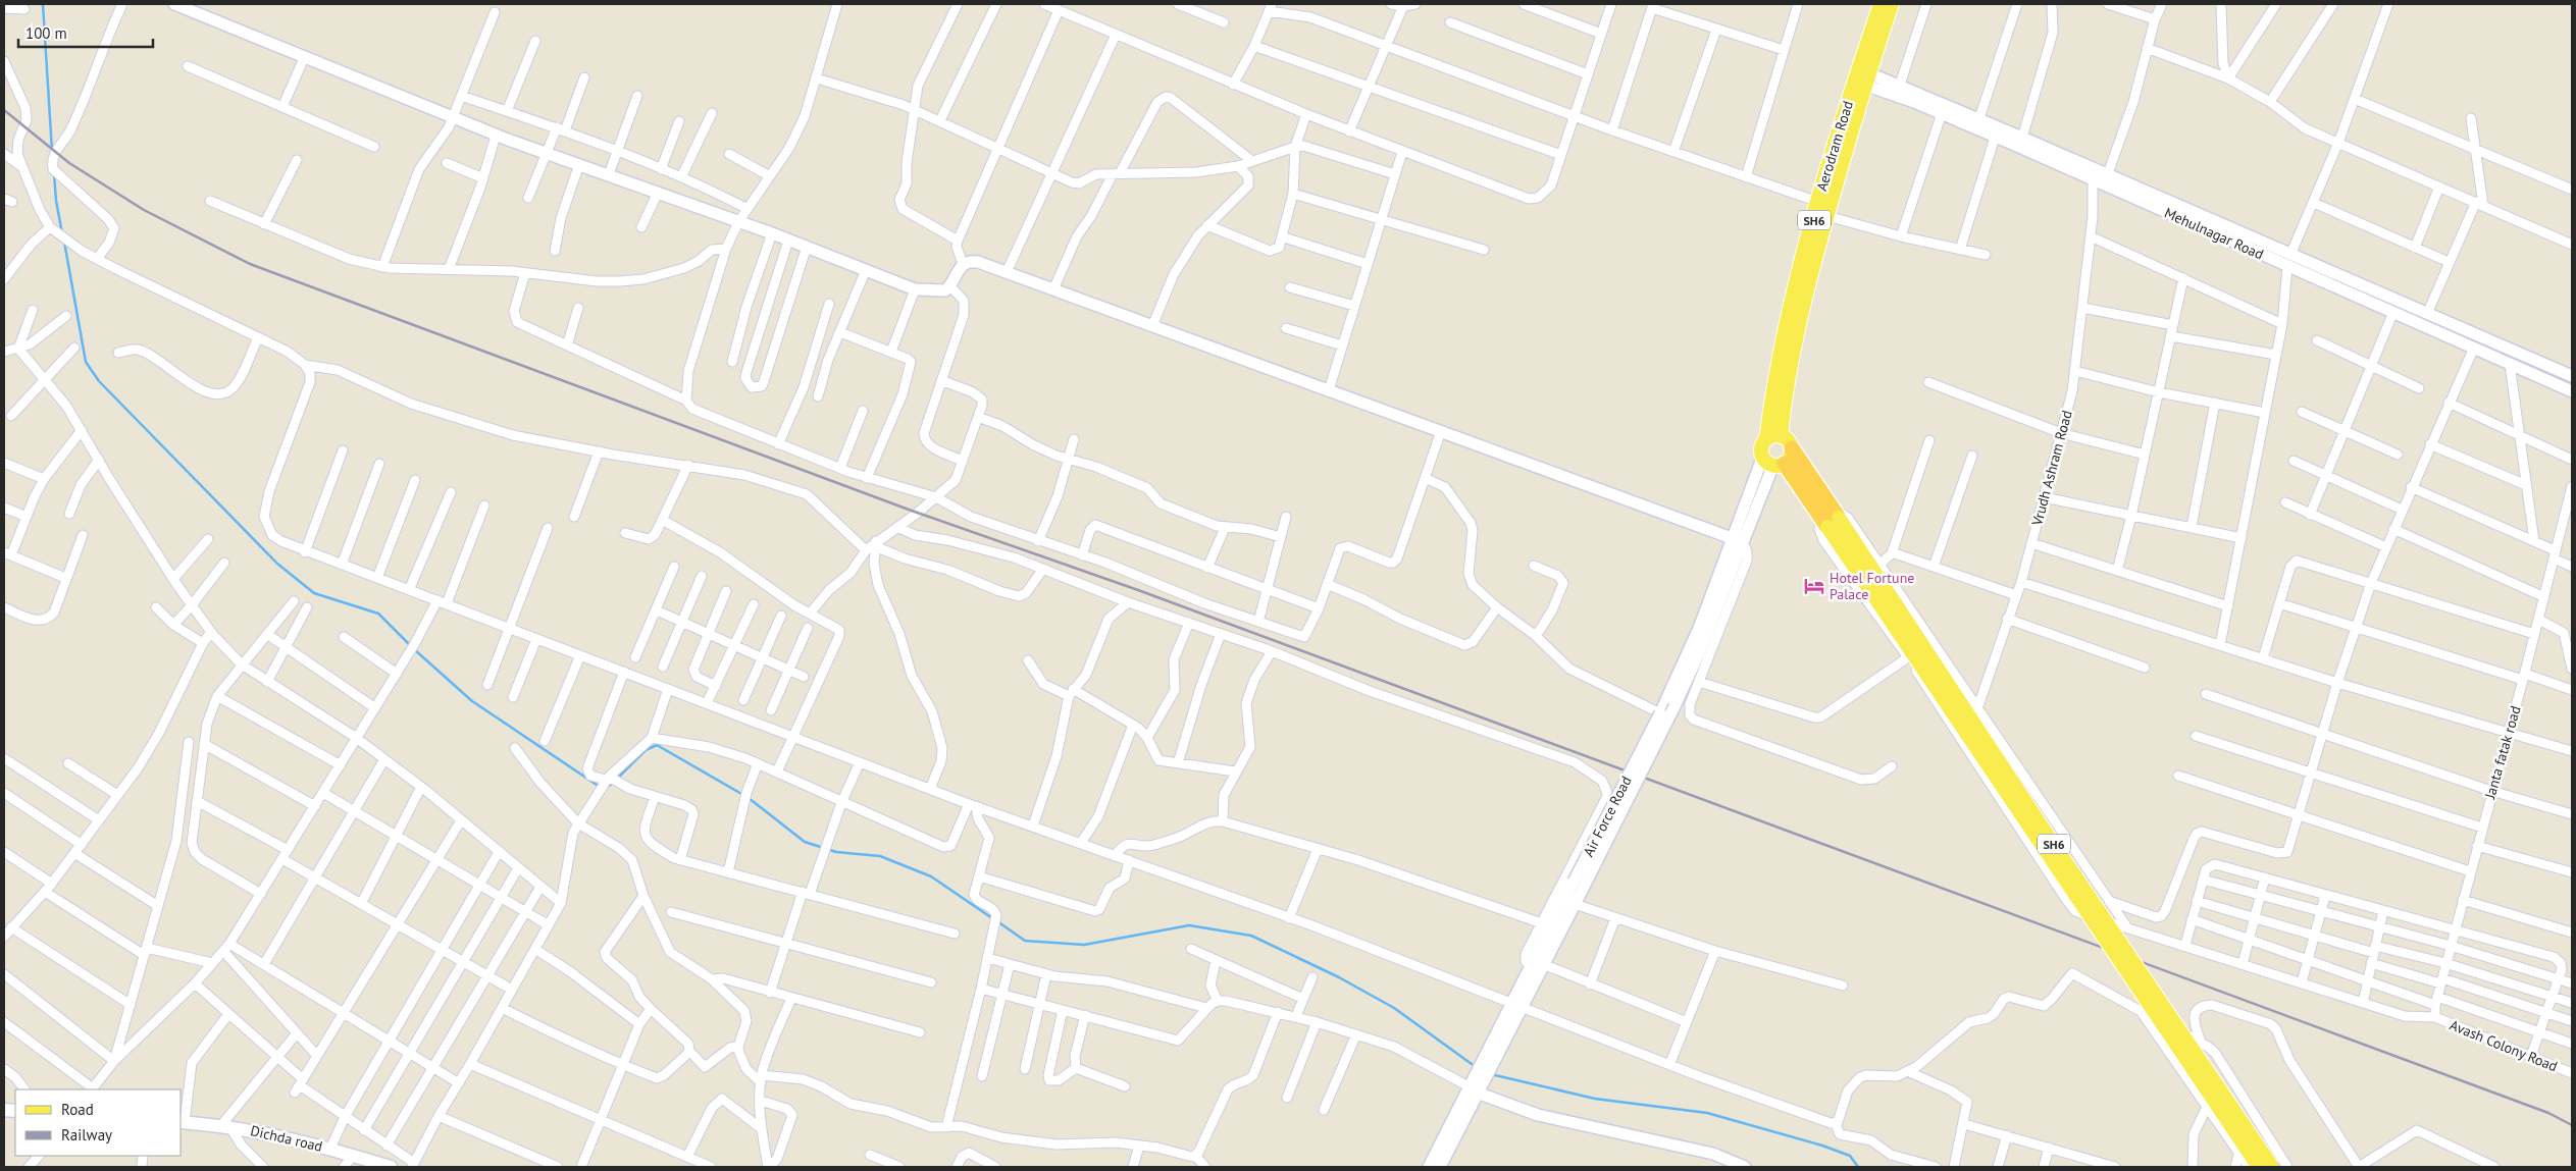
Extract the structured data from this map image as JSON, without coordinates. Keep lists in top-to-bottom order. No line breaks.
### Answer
{"streets":{"highway":["SH6"],"main road":["Aerodram Road","Dichda road"],"street":["Mehulnagar Road","Vrudh Ashram Road","Janta fatak road","Air Force Road","Avash Colony Road"]},"crossings":[["Aerodram Road","SH6"],["Aerodram Road","Mehulnagar Road"],["Aerodram Road","Air Force Road"],["SH6","Air Force Road"],["Mehulnagar Road","Vrudh Ashram Road"],["Janta fatak road","Avash Colony Road"]],"places":{"hotel":["Hotel Fortune Palace"]},"legend":["Road","Railway"],"scale_bar":"100 m"}
